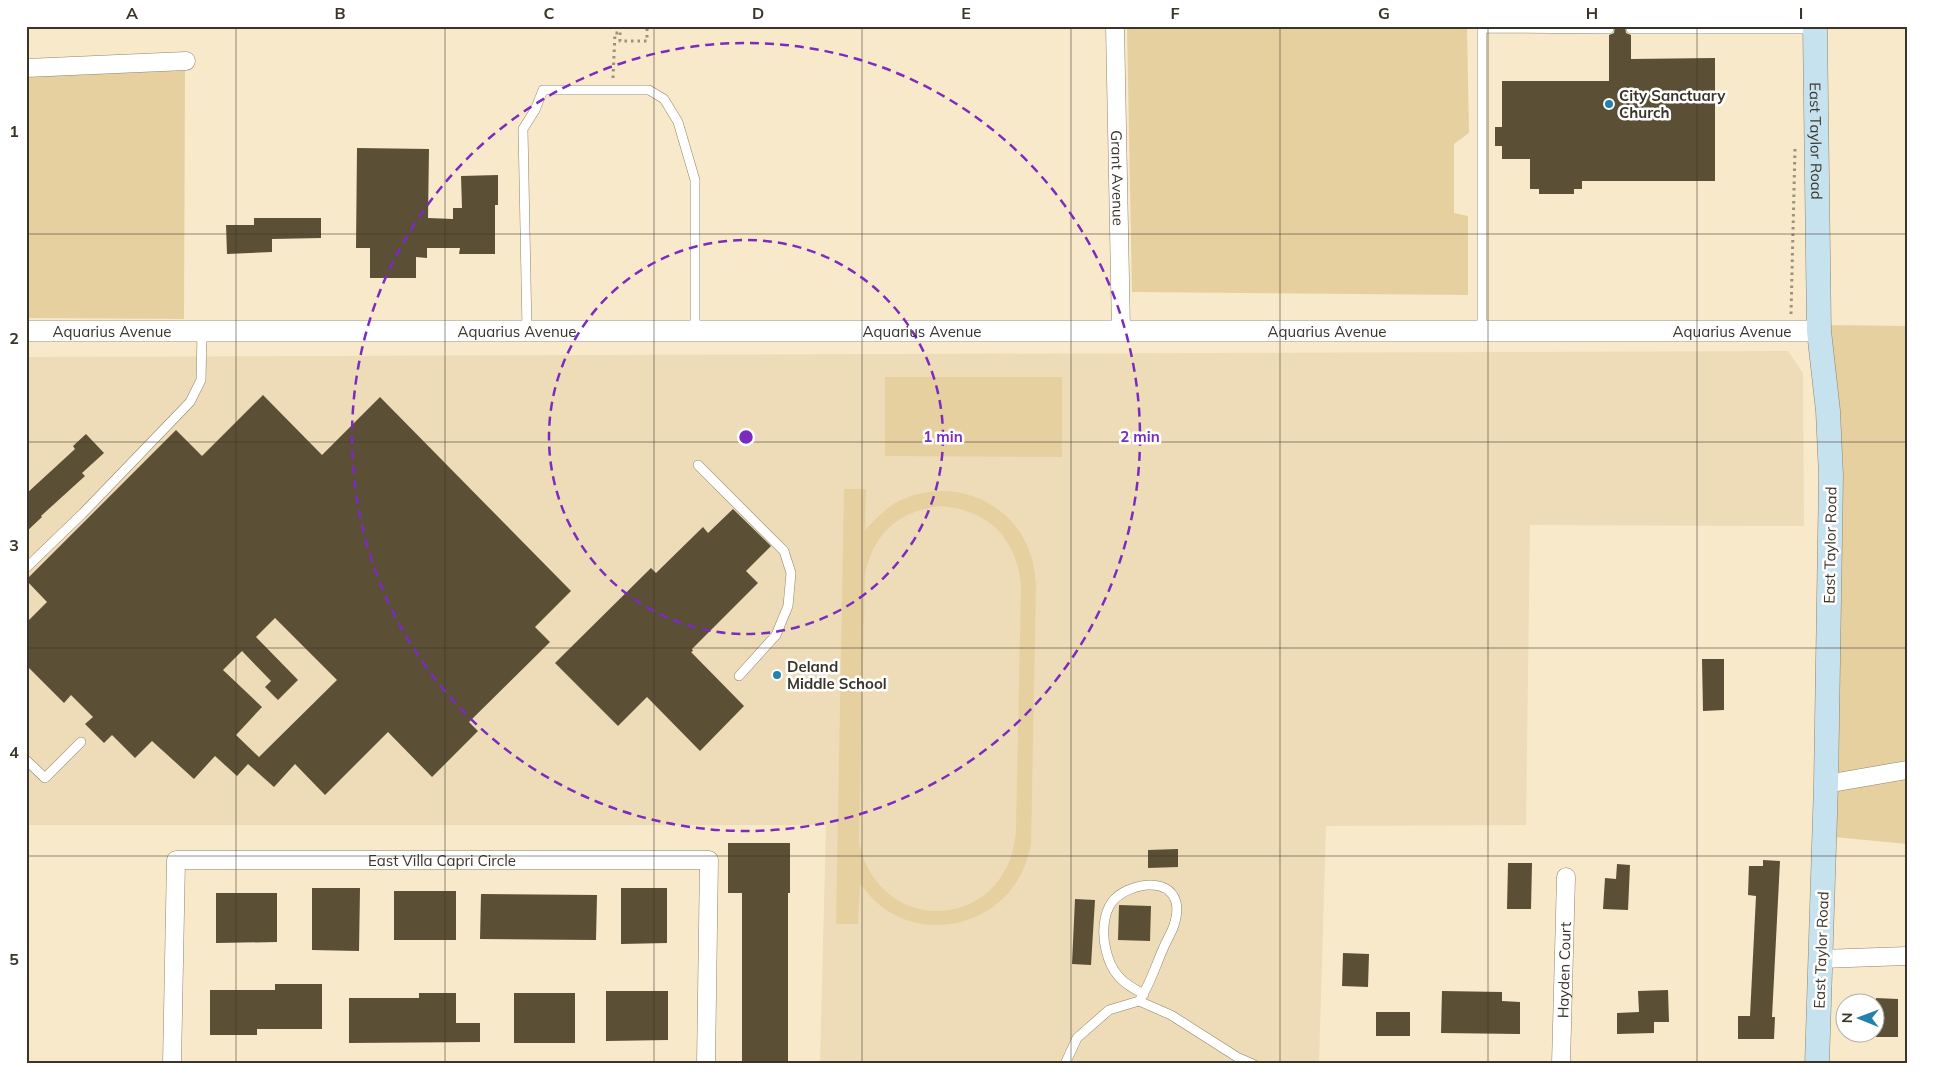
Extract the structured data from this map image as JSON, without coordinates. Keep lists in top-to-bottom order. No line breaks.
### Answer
{"streets":{"main road":["East Taylor Road"],"street":["Grant Avenue","Aquarius Avenue","East Villa Capri Circle","Hayden Court"]},"crossings":[["East Taylor Road","Aquarius Avenue"],["Grant Avenue","Aquarius Avenue"]],"places":["City Sanctuary Church","Deland Middle School"],"north":"left","grid":{"columns":["A","B","C","D","E","F","G","H","I"],"rows":["1","2","3","4","5"]},"rings":["1 min","2 min"]}
